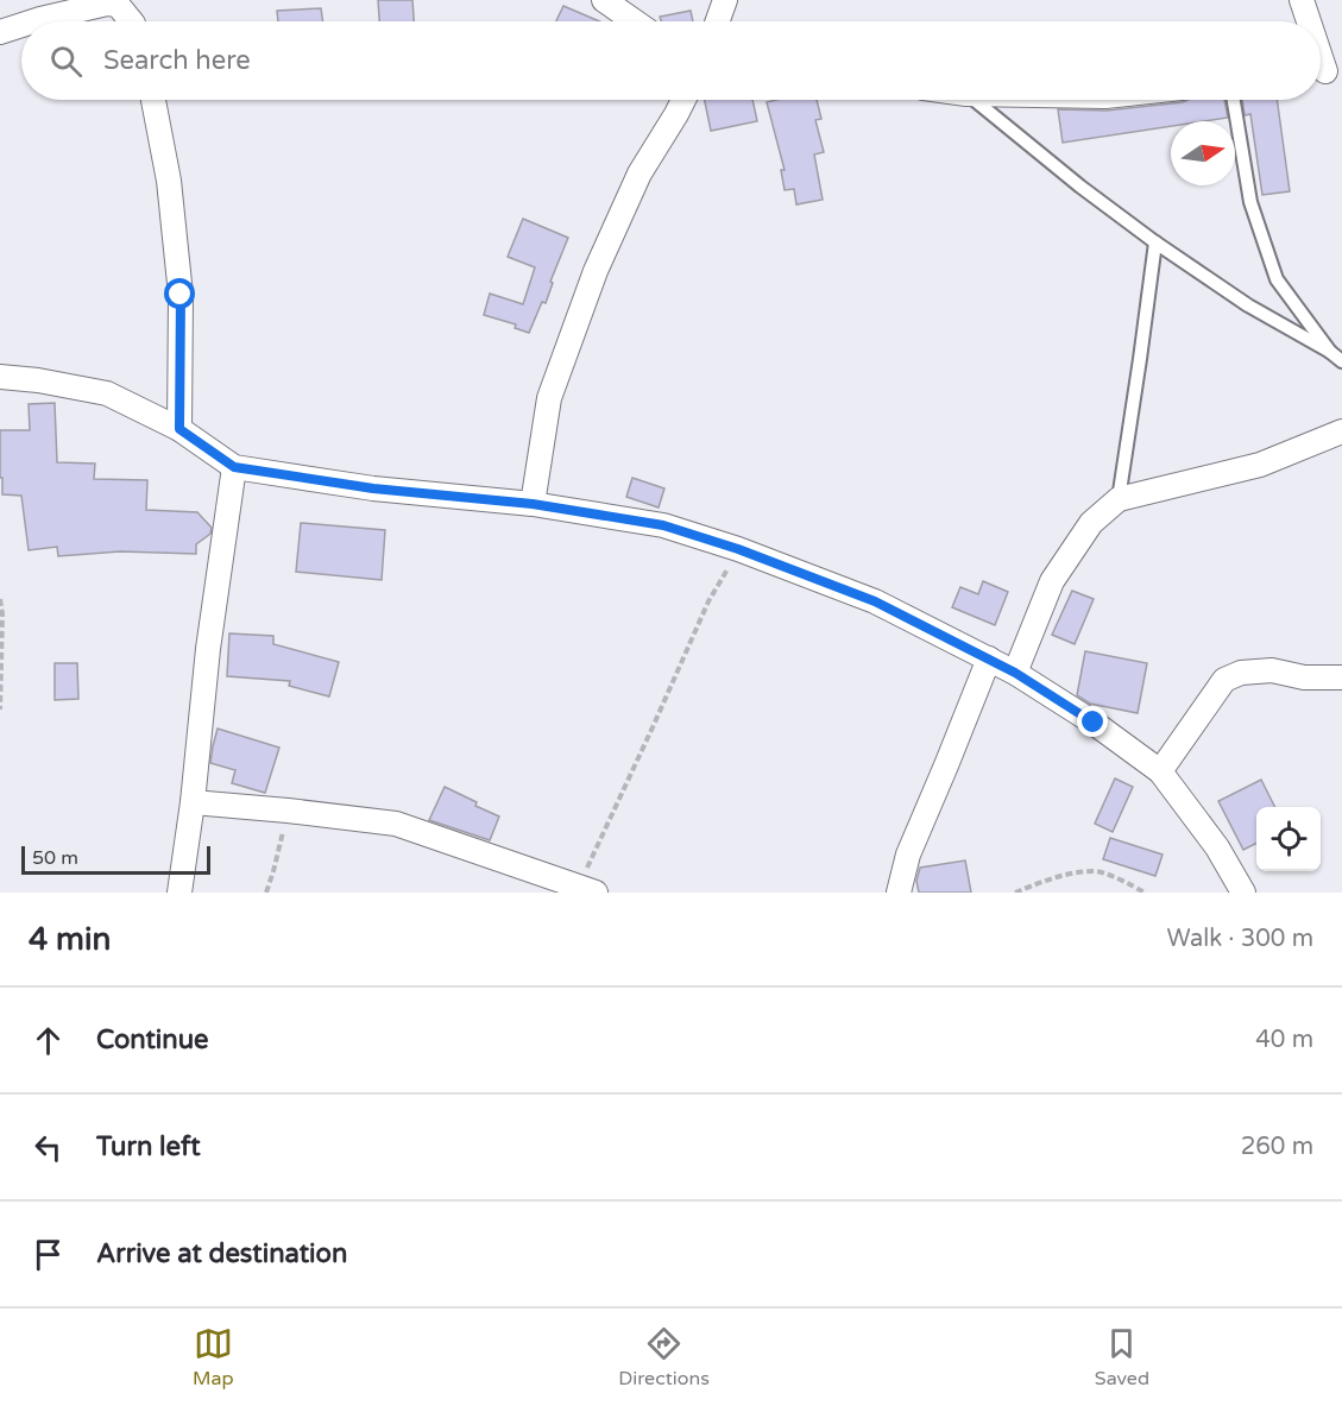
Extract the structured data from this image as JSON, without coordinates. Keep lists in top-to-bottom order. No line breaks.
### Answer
{"scale_bar":"50 m","north":"right","page":{"search":"Search here","scale":"50 m","heading":["4 min","Walk · 300 m"],"list":[["Continue","40 m"],["Turn left","260 m"],"Arrive at destination"],"nav":["Map","Directions","Saved"]}}
